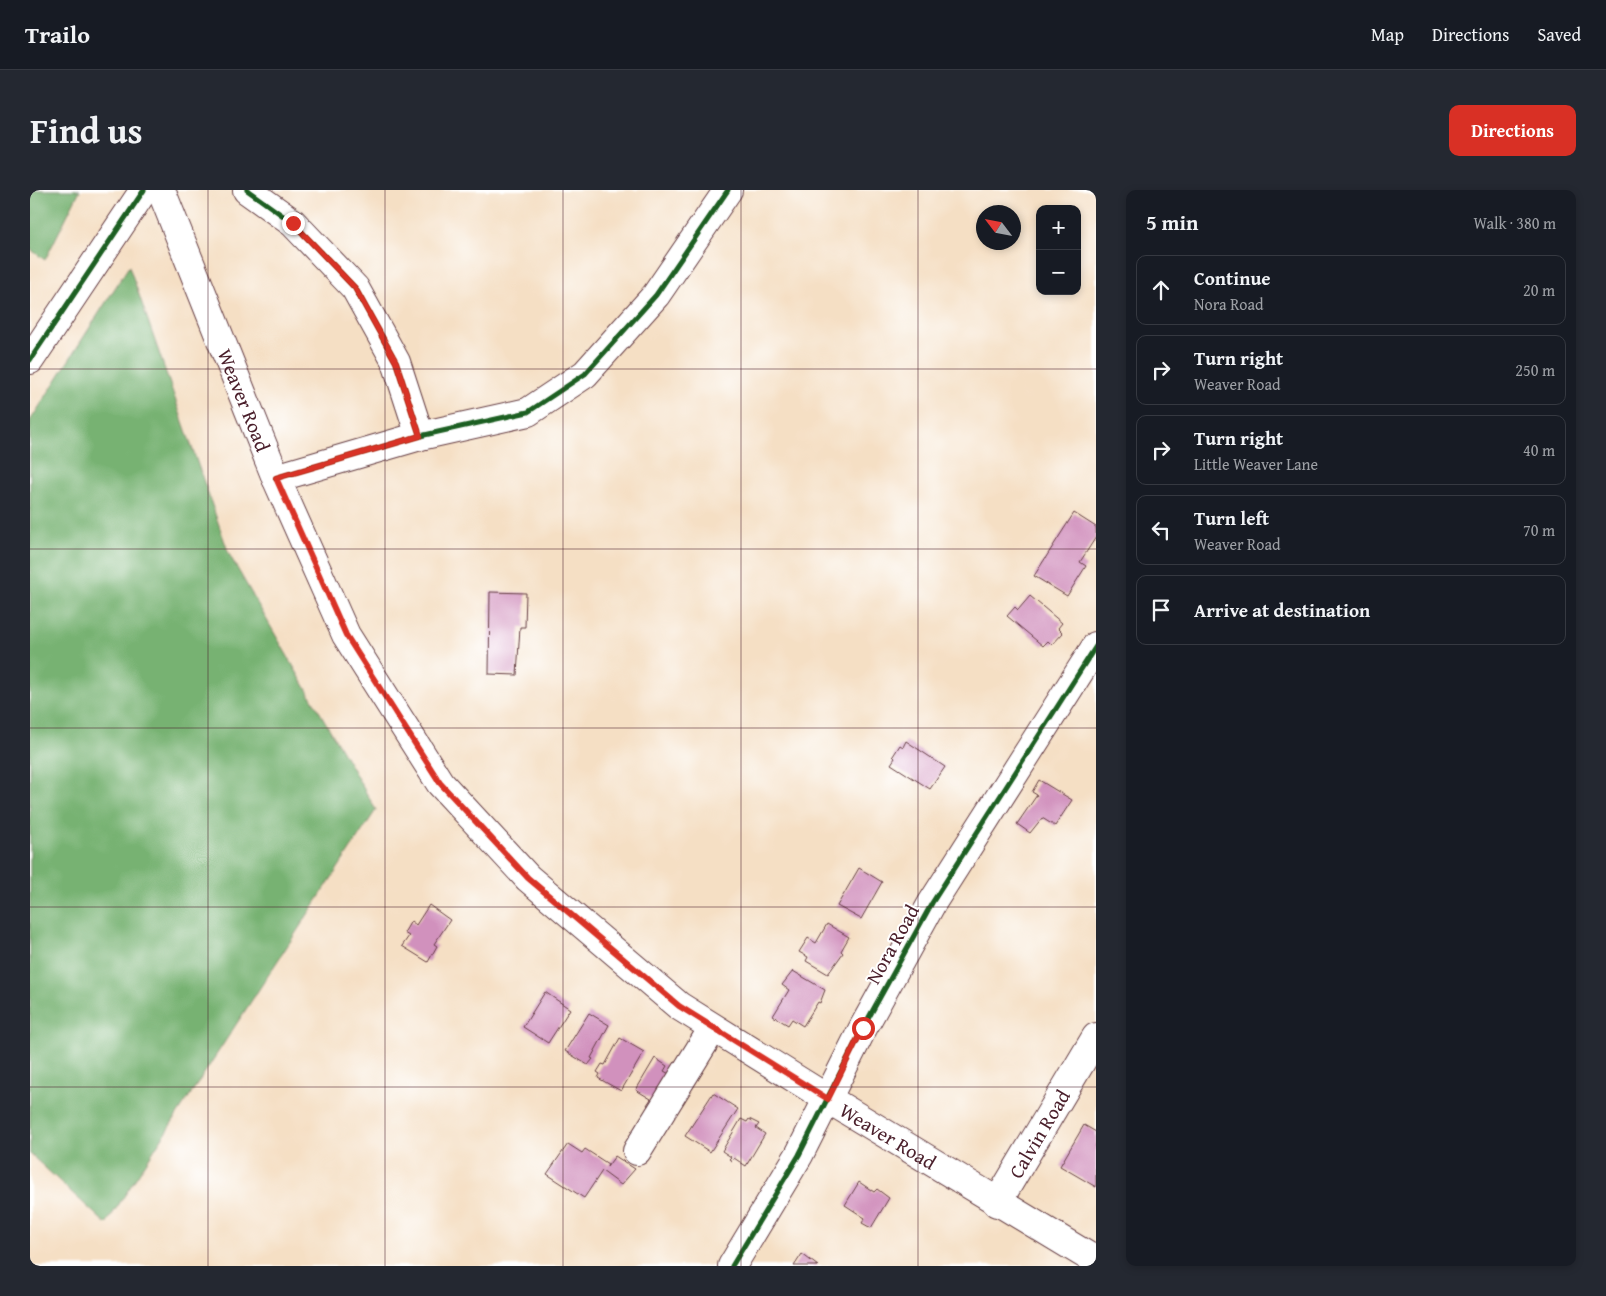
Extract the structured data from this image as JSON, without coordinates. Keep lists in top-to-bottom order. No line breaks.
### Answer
{"streets":{"street":["Weaver Road","Nora Road","Calvin Road"]},"crossings":[["Weaver Road","Nora Road"],["Weaver Road","Calvin Road"]],"north":"top left","page":{"header":"Trailo","nav":["Map","Directions","Saved"],"title":"Find us","buttons":"Directions","heading":["5 min","Walk · 380 m"],"map_buttons":["+","−"],"list":[["Continue","Nora Road","20 m"],["Turn right","Weaver Road","250 m"],["Turn right","Little Weaver Lane","40 m"],["Turn left","Weaver Road","70 m"],"Arrive at destination"]}}
